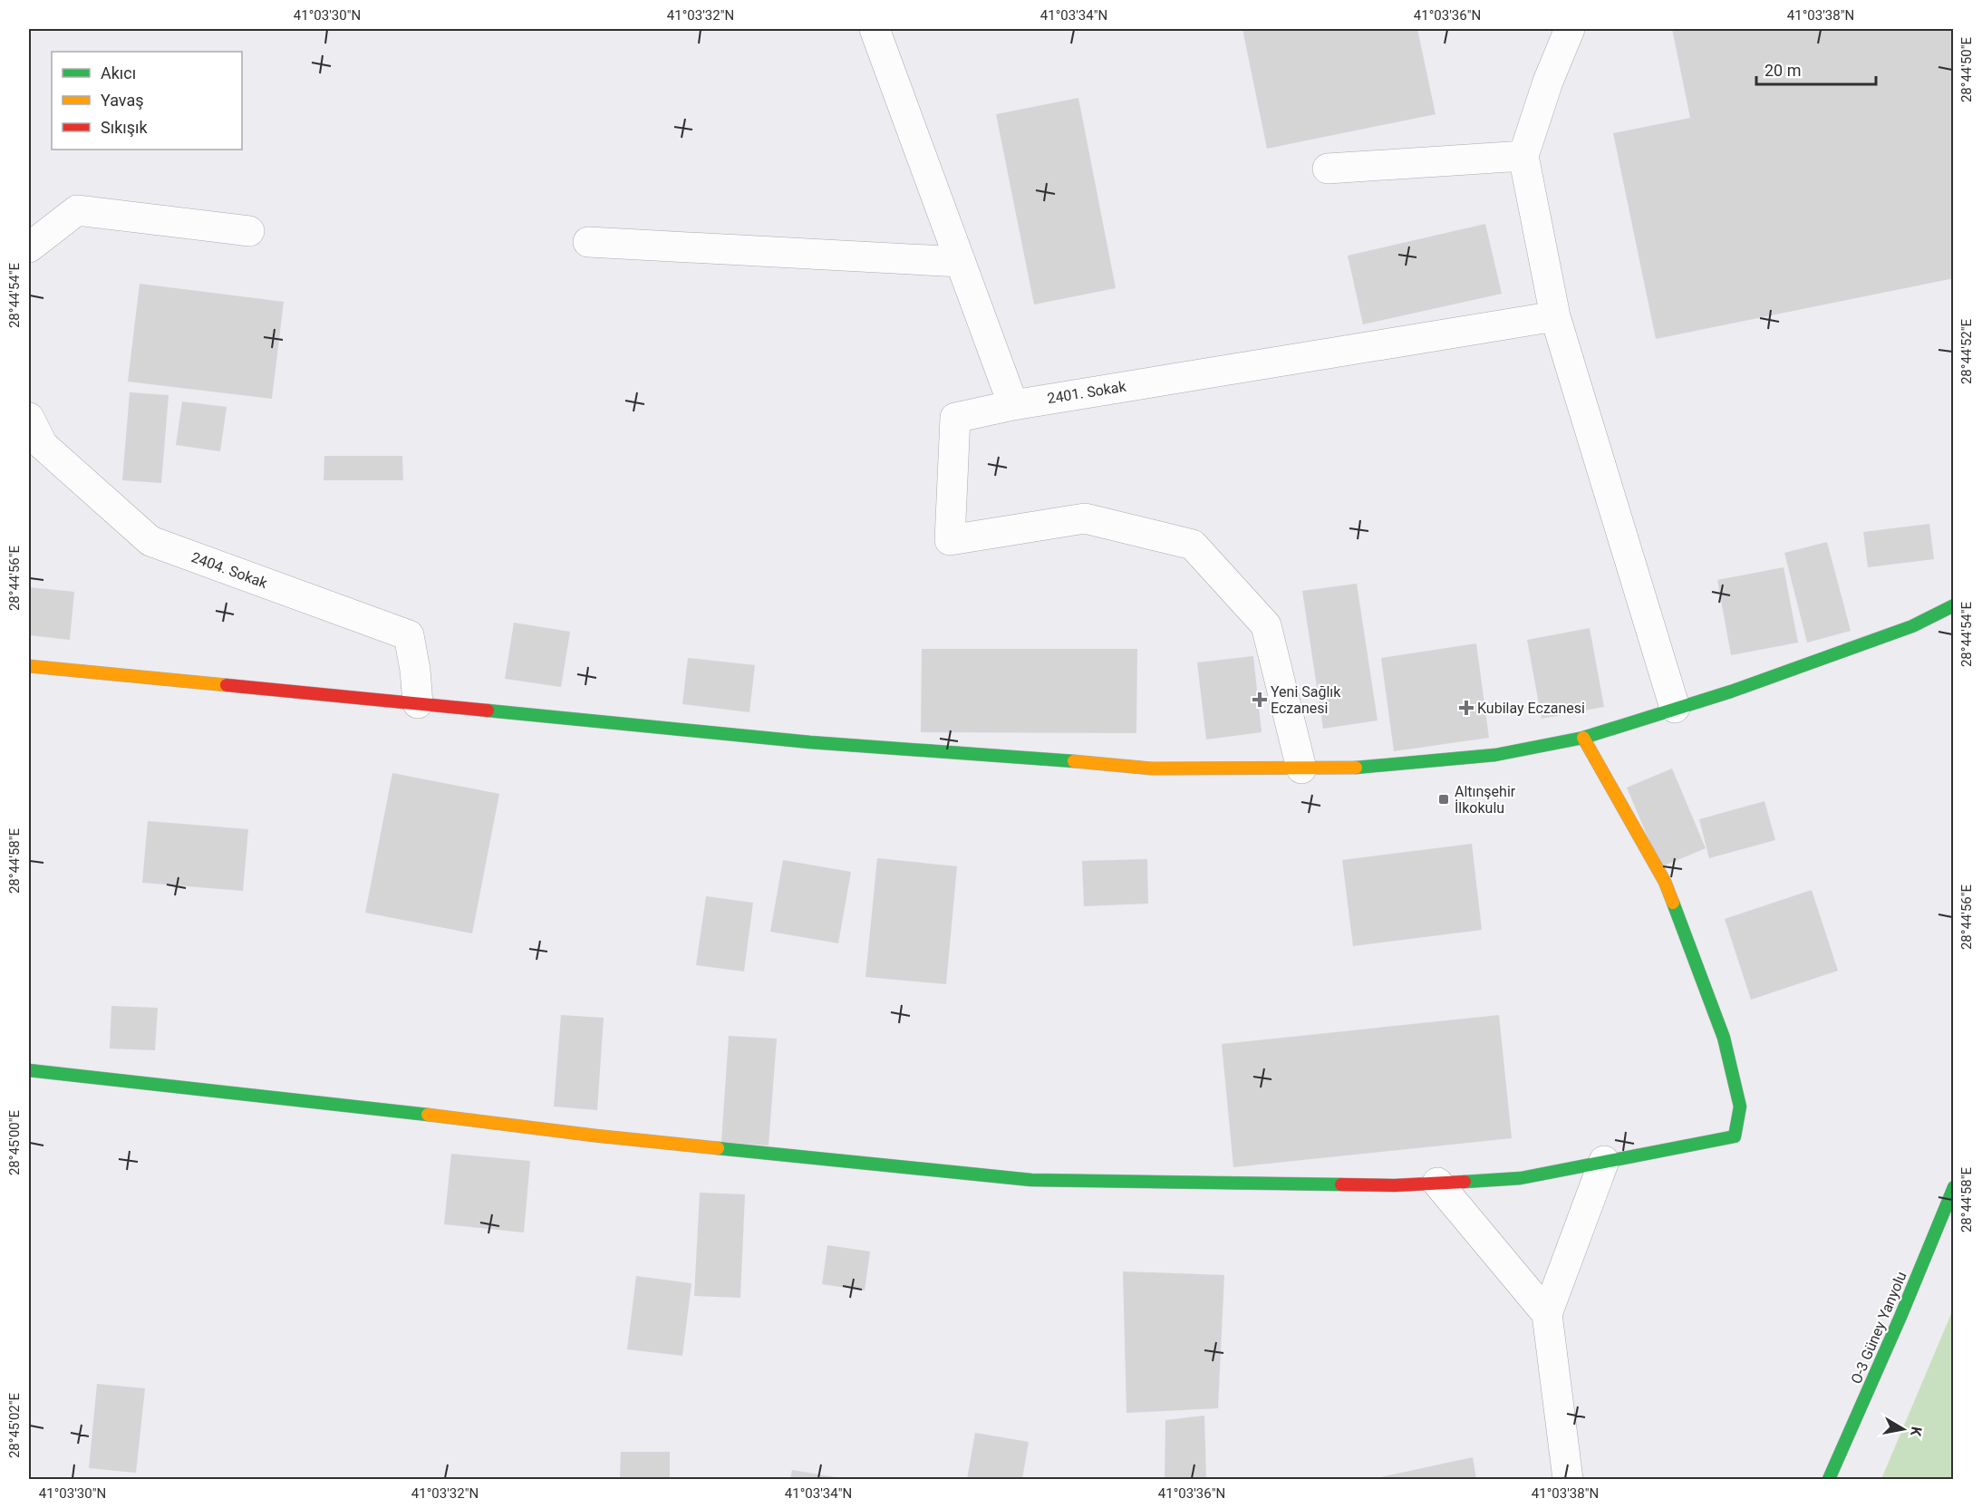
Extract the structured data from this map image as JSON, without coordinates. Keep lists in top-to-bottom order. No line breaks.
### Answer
{"streets":{"street":["2401. Sokak","2404. Sokak","O-3 Güney Yanyolu"]},"places":{"health":["Yeni Sağlık Eczanesi","Kubilay Eczanesi"],"transit":["Altınşehir İlkokulu"]},"legend":["Akıcı","Yavaş","Sıkışık"],"scale_bar":"20 m","north":"right","coordinates":["41°03'30\"N","41°03'32\"N","41°03'34\"N","41°03'36\"N","41°03'38\"N","28°44'50\"E","28°44'54\"E","28°44'52\"E","28°44'56\"E","28°44'58\"E","28°45'00\"E","28°45'02\"E"]}
